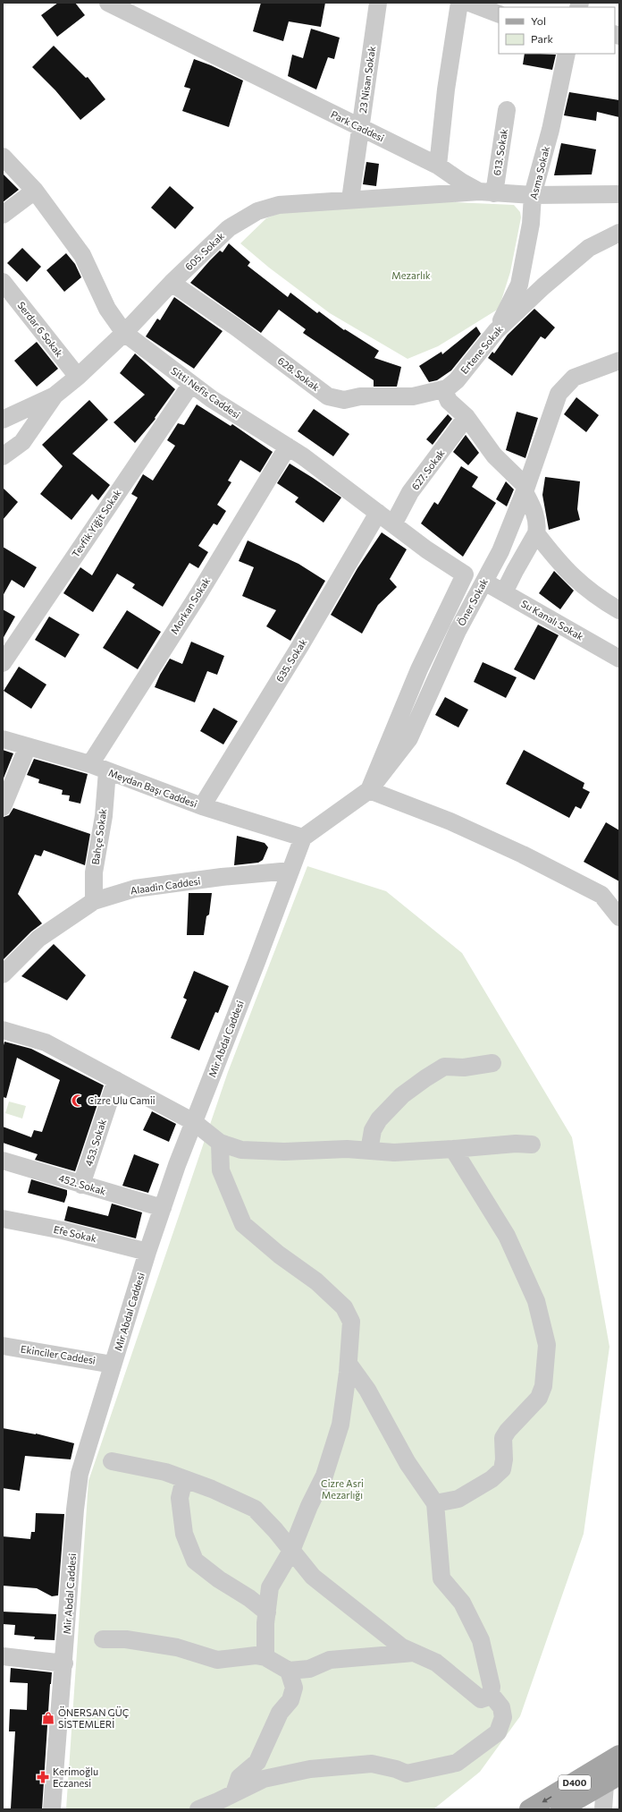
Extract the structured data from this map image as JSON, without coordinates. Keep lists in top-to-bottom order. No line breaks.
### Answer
{"streets":{"main road":["D400"],"street":["23 Nisan Sokak","Park Caddesi","613. Sokak","Asma Sokak","605. Sokak","Serdar 6 Sokak","Ertene Sokak","628. Sokak","Sitti Nefis Caddesi","627. Sokak","Tevfik Yiğit Sokak","Öner Sokak","Morkan Sokak","Su Kanalı Sokak","635. Sokak","Meydan Başı Caddesi","Bahçe Sokak","Alaadin Caddesi","Mir Abdal Caddesi","453. Sokak","452. Sokak","Efe Sokak","Ekinciler Caddesi"]},"crossings":[["23 Nisan Sokak","Park Caddesi"],["23 Nisan Sokak","605. Sokak"],["Park Caddesi","613. Sokak"],["Park Caddesi","Asma Sokak"],["Park Caddesi","605. Sokak"],["613. Sokak","605. Sokak"],["Asma Sokak","Ertene Sokak"],["605. Sokak","Serdar 6 Sokak"],["605. Sokak","628. Sokak"],["605. Sokak","Sitti Nefis Caddesi"],["Ertene Sokak","628. Sokak"],["Sitti Nefis Caddesi","627. Sokak"],["Sitti Nefis Caddesi","Tevfik Yiğit Sokak"],["Sitti Nefis Caddesi","Öner Sokak"],["Sitti Nefis Caddesi","Morkan Sokak"],["Sitti Nefis Caddesi","635. Sokak"],["Öner Sokak","Su Kanalı Sokak"],["Öner Sokak","Meydan Başı Caddesi"],["Öner Sokak","Mir Abdal Caddesi"],["Morkan Sokak","Meydan Başı Caddesi"],["635. Sokak","Meydan Başı Caddesi"],["Meydan Başı Caddesi","Bahçe Sokak"],["Meydan Başı Caddesi","Mir Abdal Caddesi"],["Bahçe Sokak","Alaadin Caddesi"],["Alaadin Caddesi","Mir Abdal Caddesi"],["Mir Abdal Caddesi","452. Sokak"],["Mir Abdal Caddesi","Efe Sokak"],["Mir Abdal Caddesi","Ekinciler Caddesi"],["453. Sokak","452. Sokak"]],"parks":["Mezarlık","Cizre Asri Mezarlığı"],"places":{"mosque":["Cizre Ulu Camii"],"shop":["ÖNERSAN GÜÇ SİSTEMLERİ"],"pharmacy":["Kerimoğlu Eczanesi"]},"legend":["Yol","Park"]}
